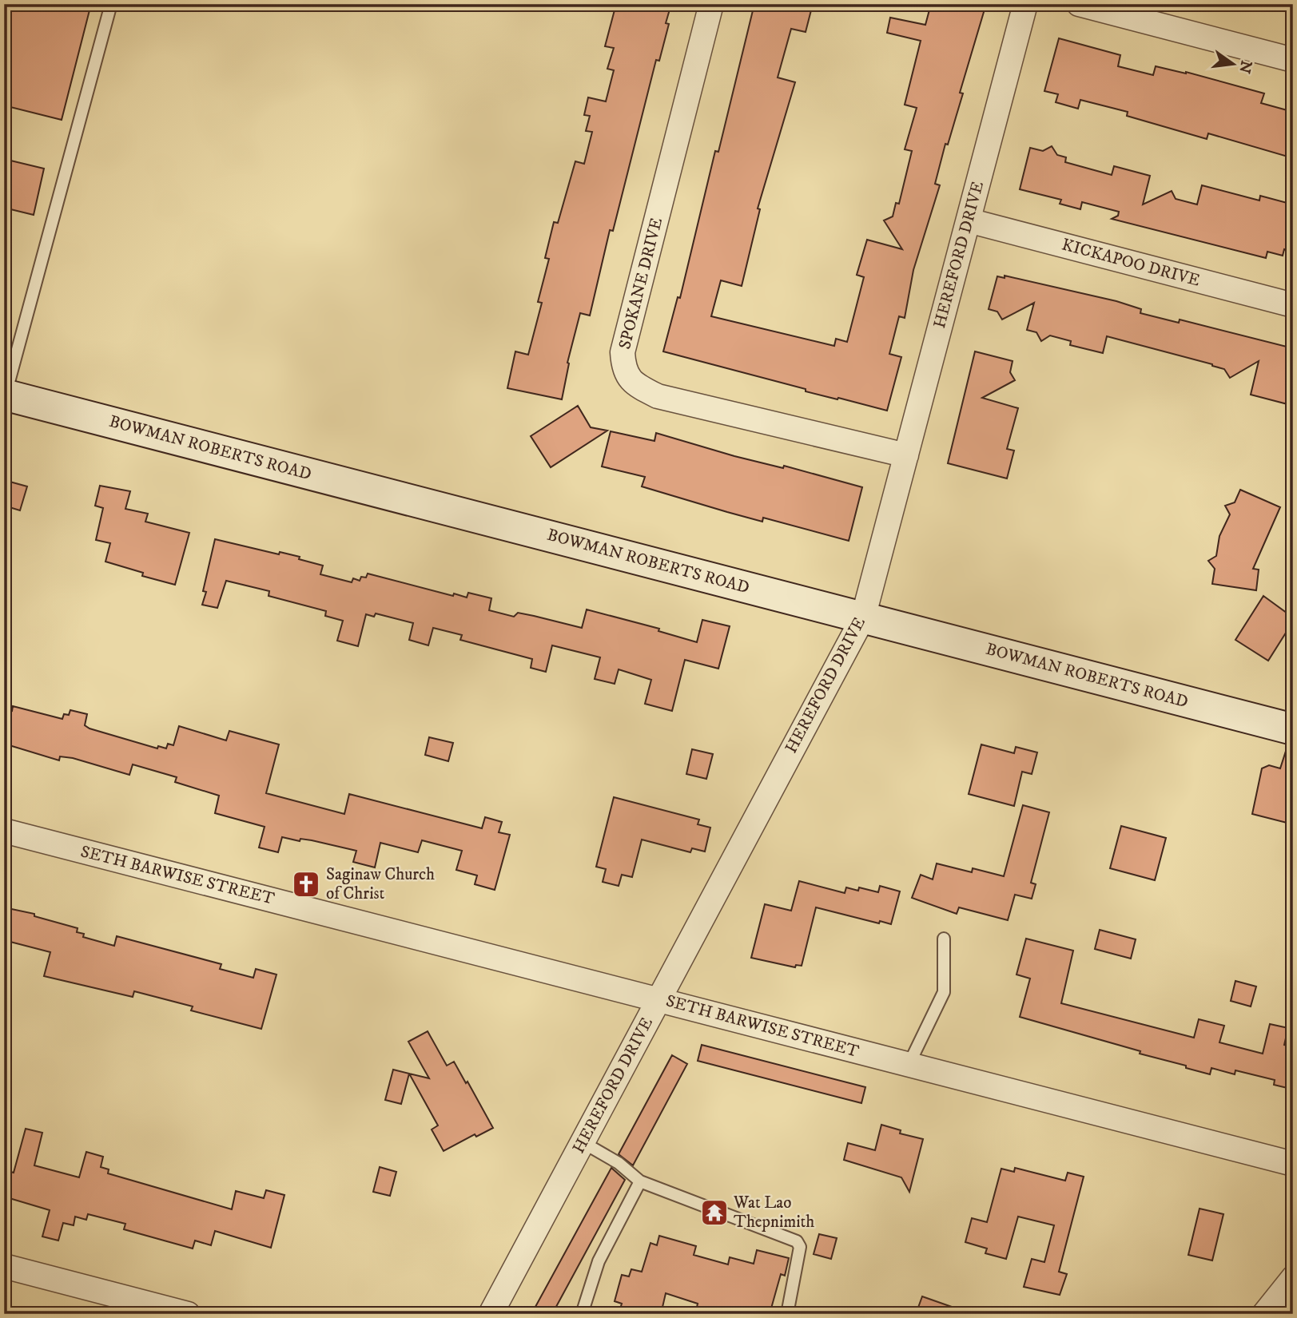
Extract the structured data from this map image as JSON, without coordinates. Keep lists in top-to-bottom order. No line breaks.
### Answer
{"streets":{"street":["HEREFORD DRIVE","KICKAPOO DRIVE","SPOKANE DRIVE","BOWMAN ROBERTS ROAD","SETH BARWISE STREET"]},"crossings":[["HEREFORD DRIVE","KICKAPOO DRIVE"],["HEREFORD DRIVE","SPOKANE DRIVE"],["HEREFORD DRIVE","BOWMAN ROBERTS ROAD"],["HEREFORD DRIVE","SETH BARWISE STREET"]],"places":{"church":["Saginaw Church of Christ"],"temple":["Wat Lao Thepnimith"]},"north":"right"}
